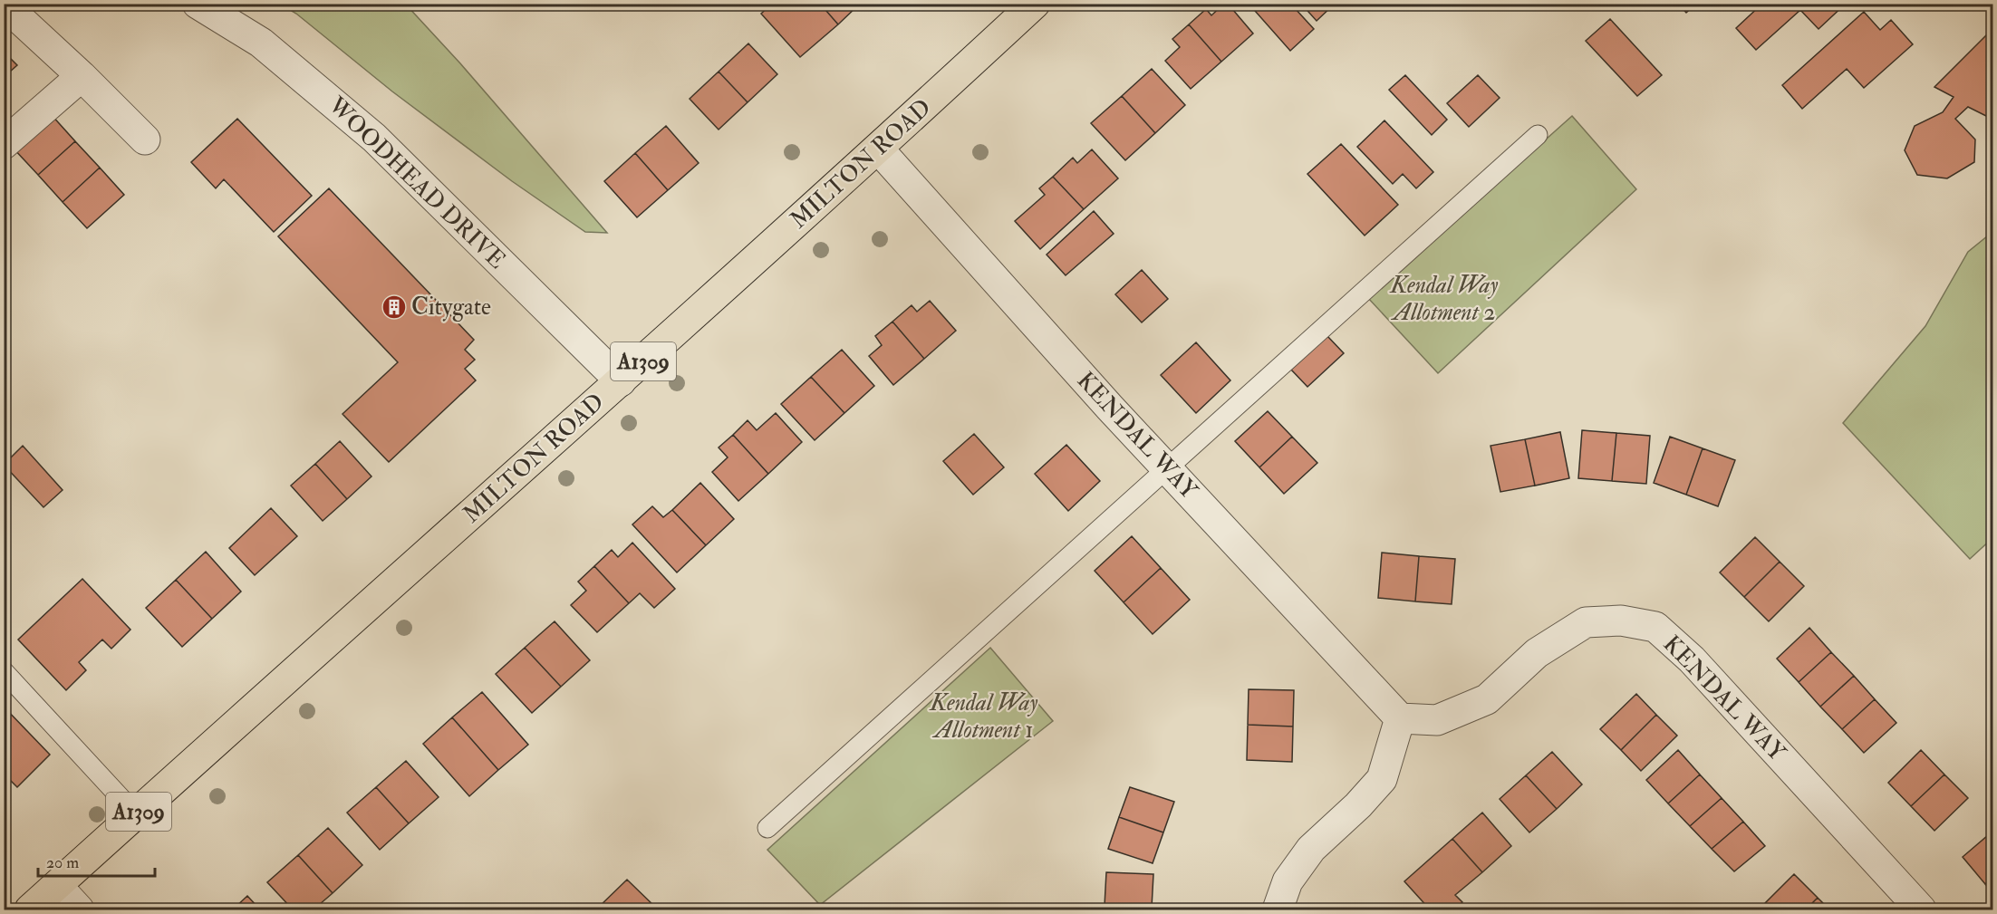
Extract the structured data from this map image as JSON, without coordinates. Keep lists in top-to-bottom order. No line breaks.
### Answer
{"streets":{"main road":["MILTON ROAD","A1309"],"street":["WOODHEAD DRIVE","KENDAL WAY"]},"crossings":[["MILTON ROAD","WOODHEAD DRIVE"],["MILTON ROAD","KENDAL WAY"]],"parks":["Kendal Way Allotment 2","Kendal Way Allotment 1"],"places":{"building":["Citygate"]},"scale_bar":"20 m"}
